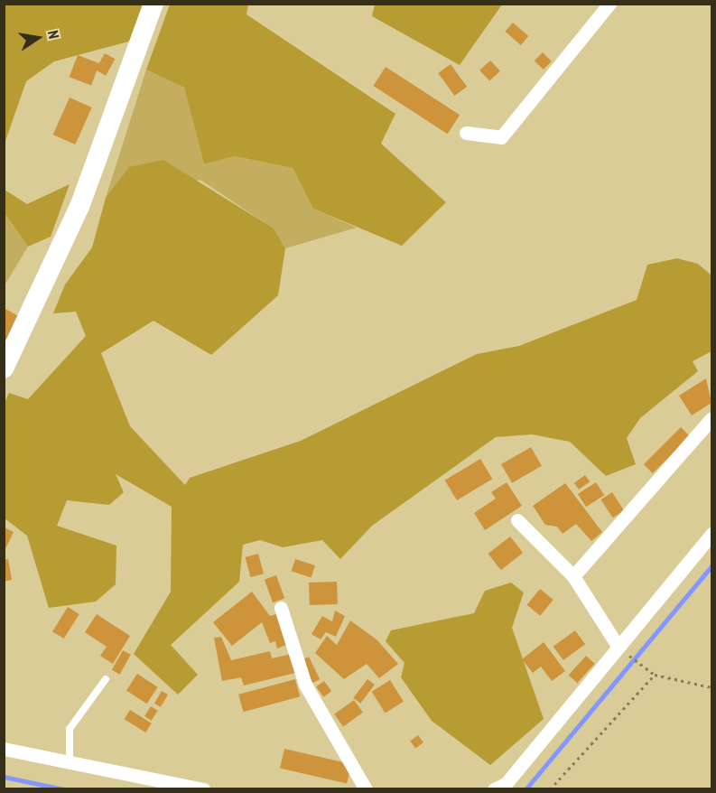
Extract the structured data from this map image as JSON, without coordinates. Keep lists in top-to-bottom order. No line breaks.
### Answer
{"north":"right"}
